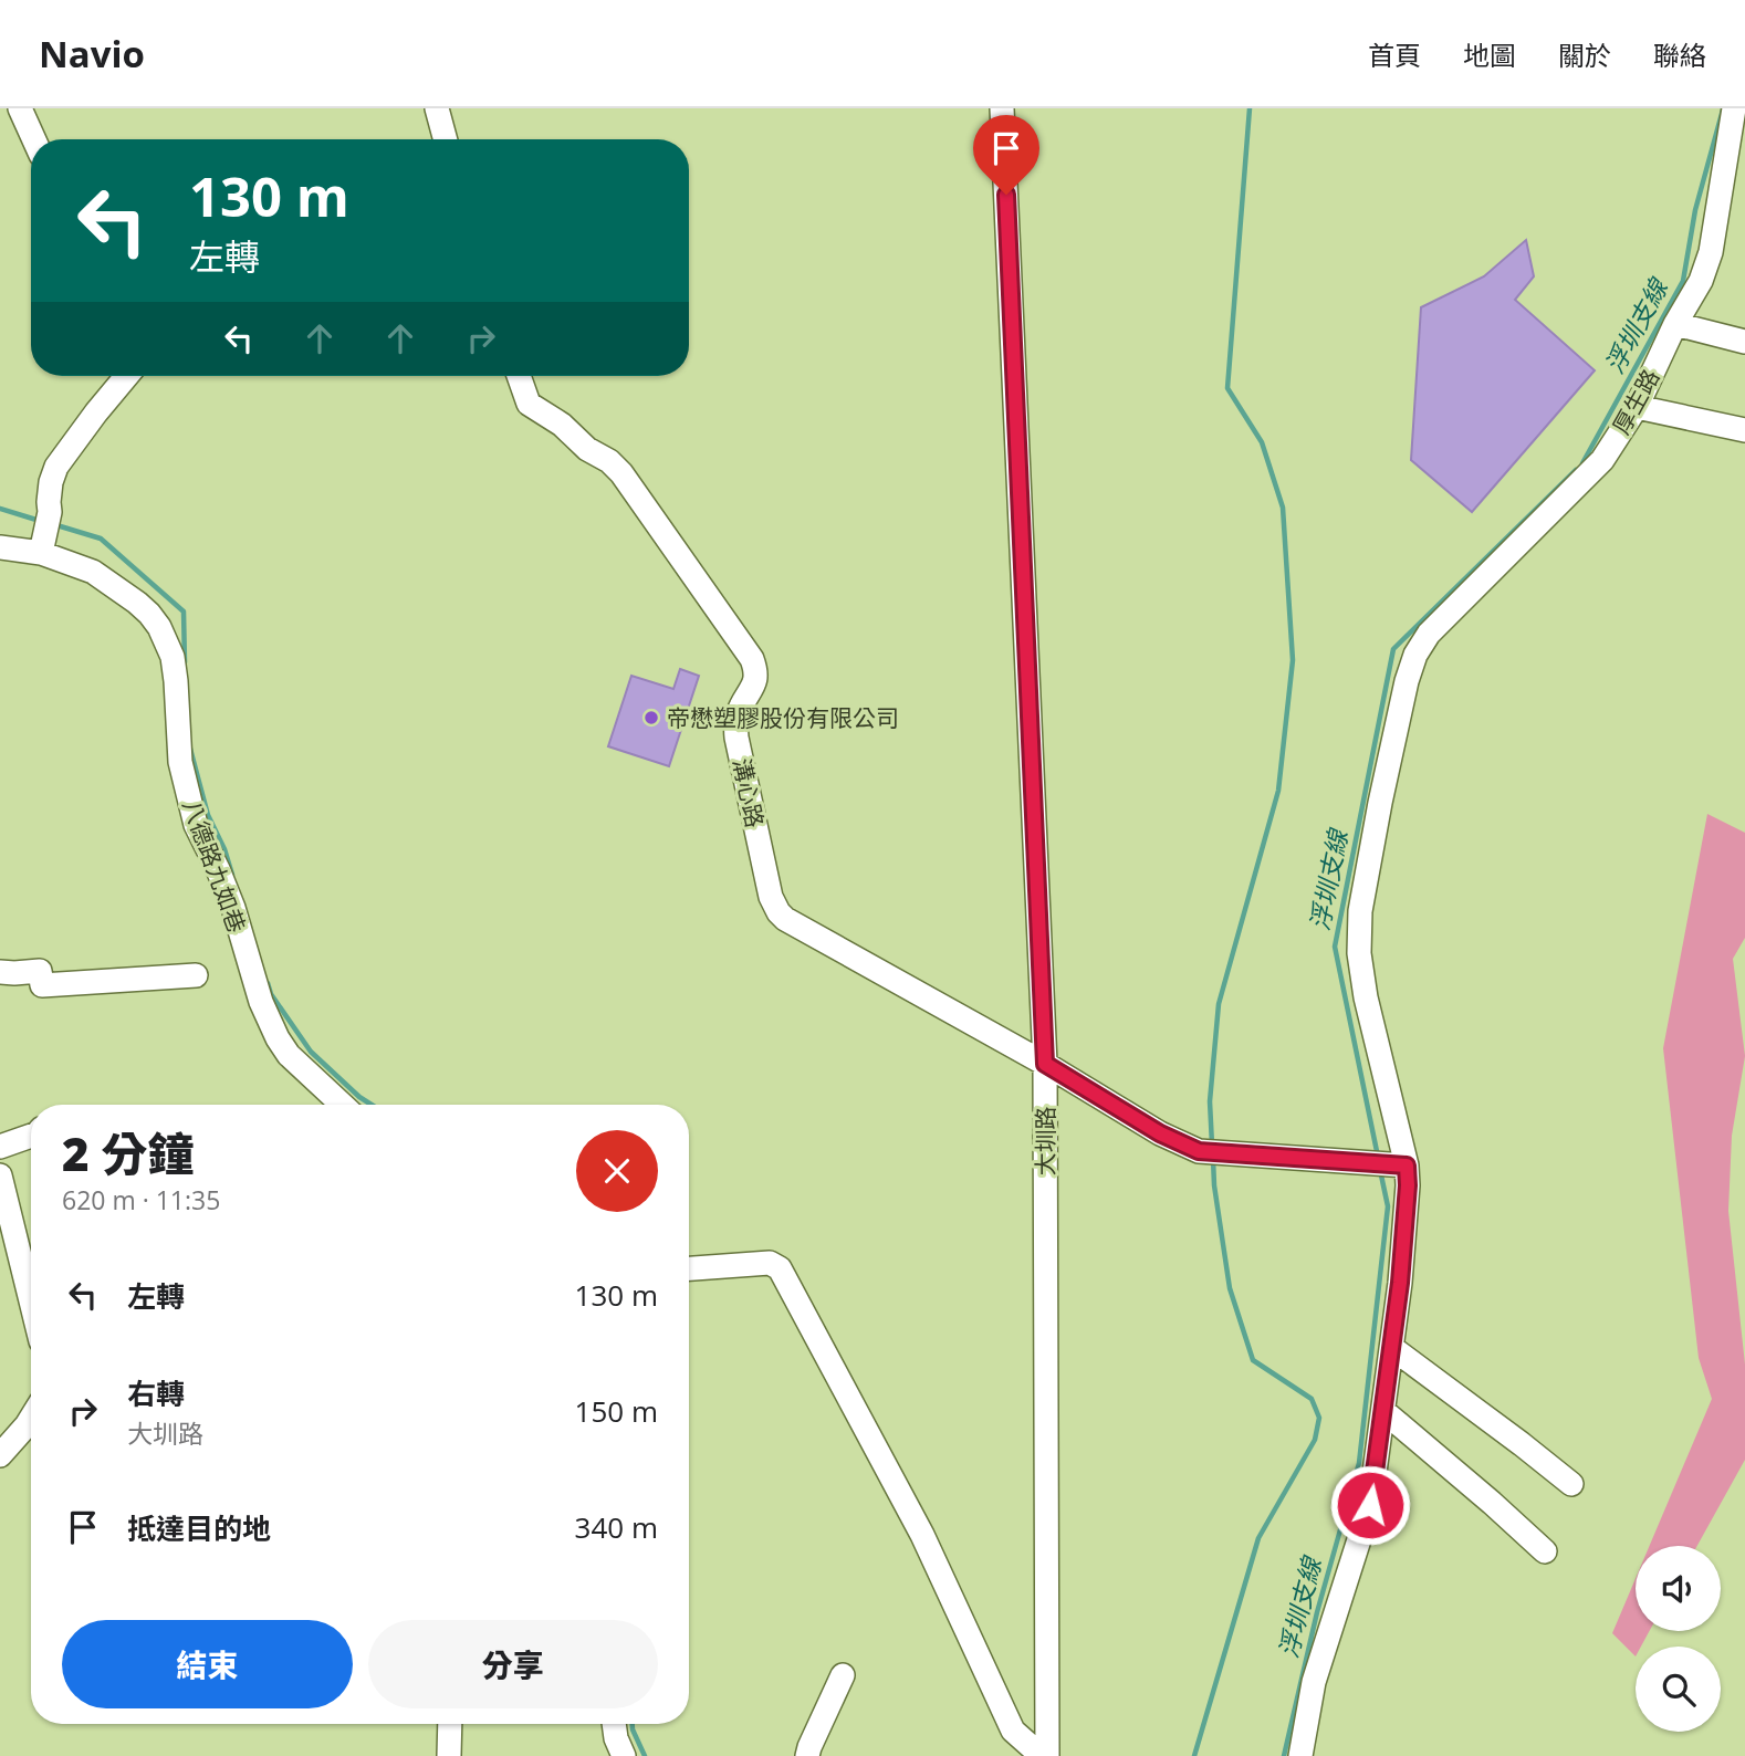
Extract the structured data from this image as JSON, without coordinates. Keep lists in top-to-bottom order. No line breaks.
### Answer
{"streets":{"street":["厚生路","溝心路","八德路九如巷","大圳路"]},"crossings":[["厚生路","溝心路"],["溝心路","大圳路"]],"water":["浮圳支線"],"places":["帝懋塑膠股份有限公司"],"page":{"header":"Navio","nav":["首頁","地圖","關於","聯絡"],"turn":["130 m","左轉"],"heading":["2 分鐘","620 m · 11:35"],"list":[{"name":"左轉","value":"130 m"},{"name":"右轉","note":"大圳路","value":"150 m"},{"name":"抵達目的地","value":"340 m"}],"buttons":["結束","分享"]}}
